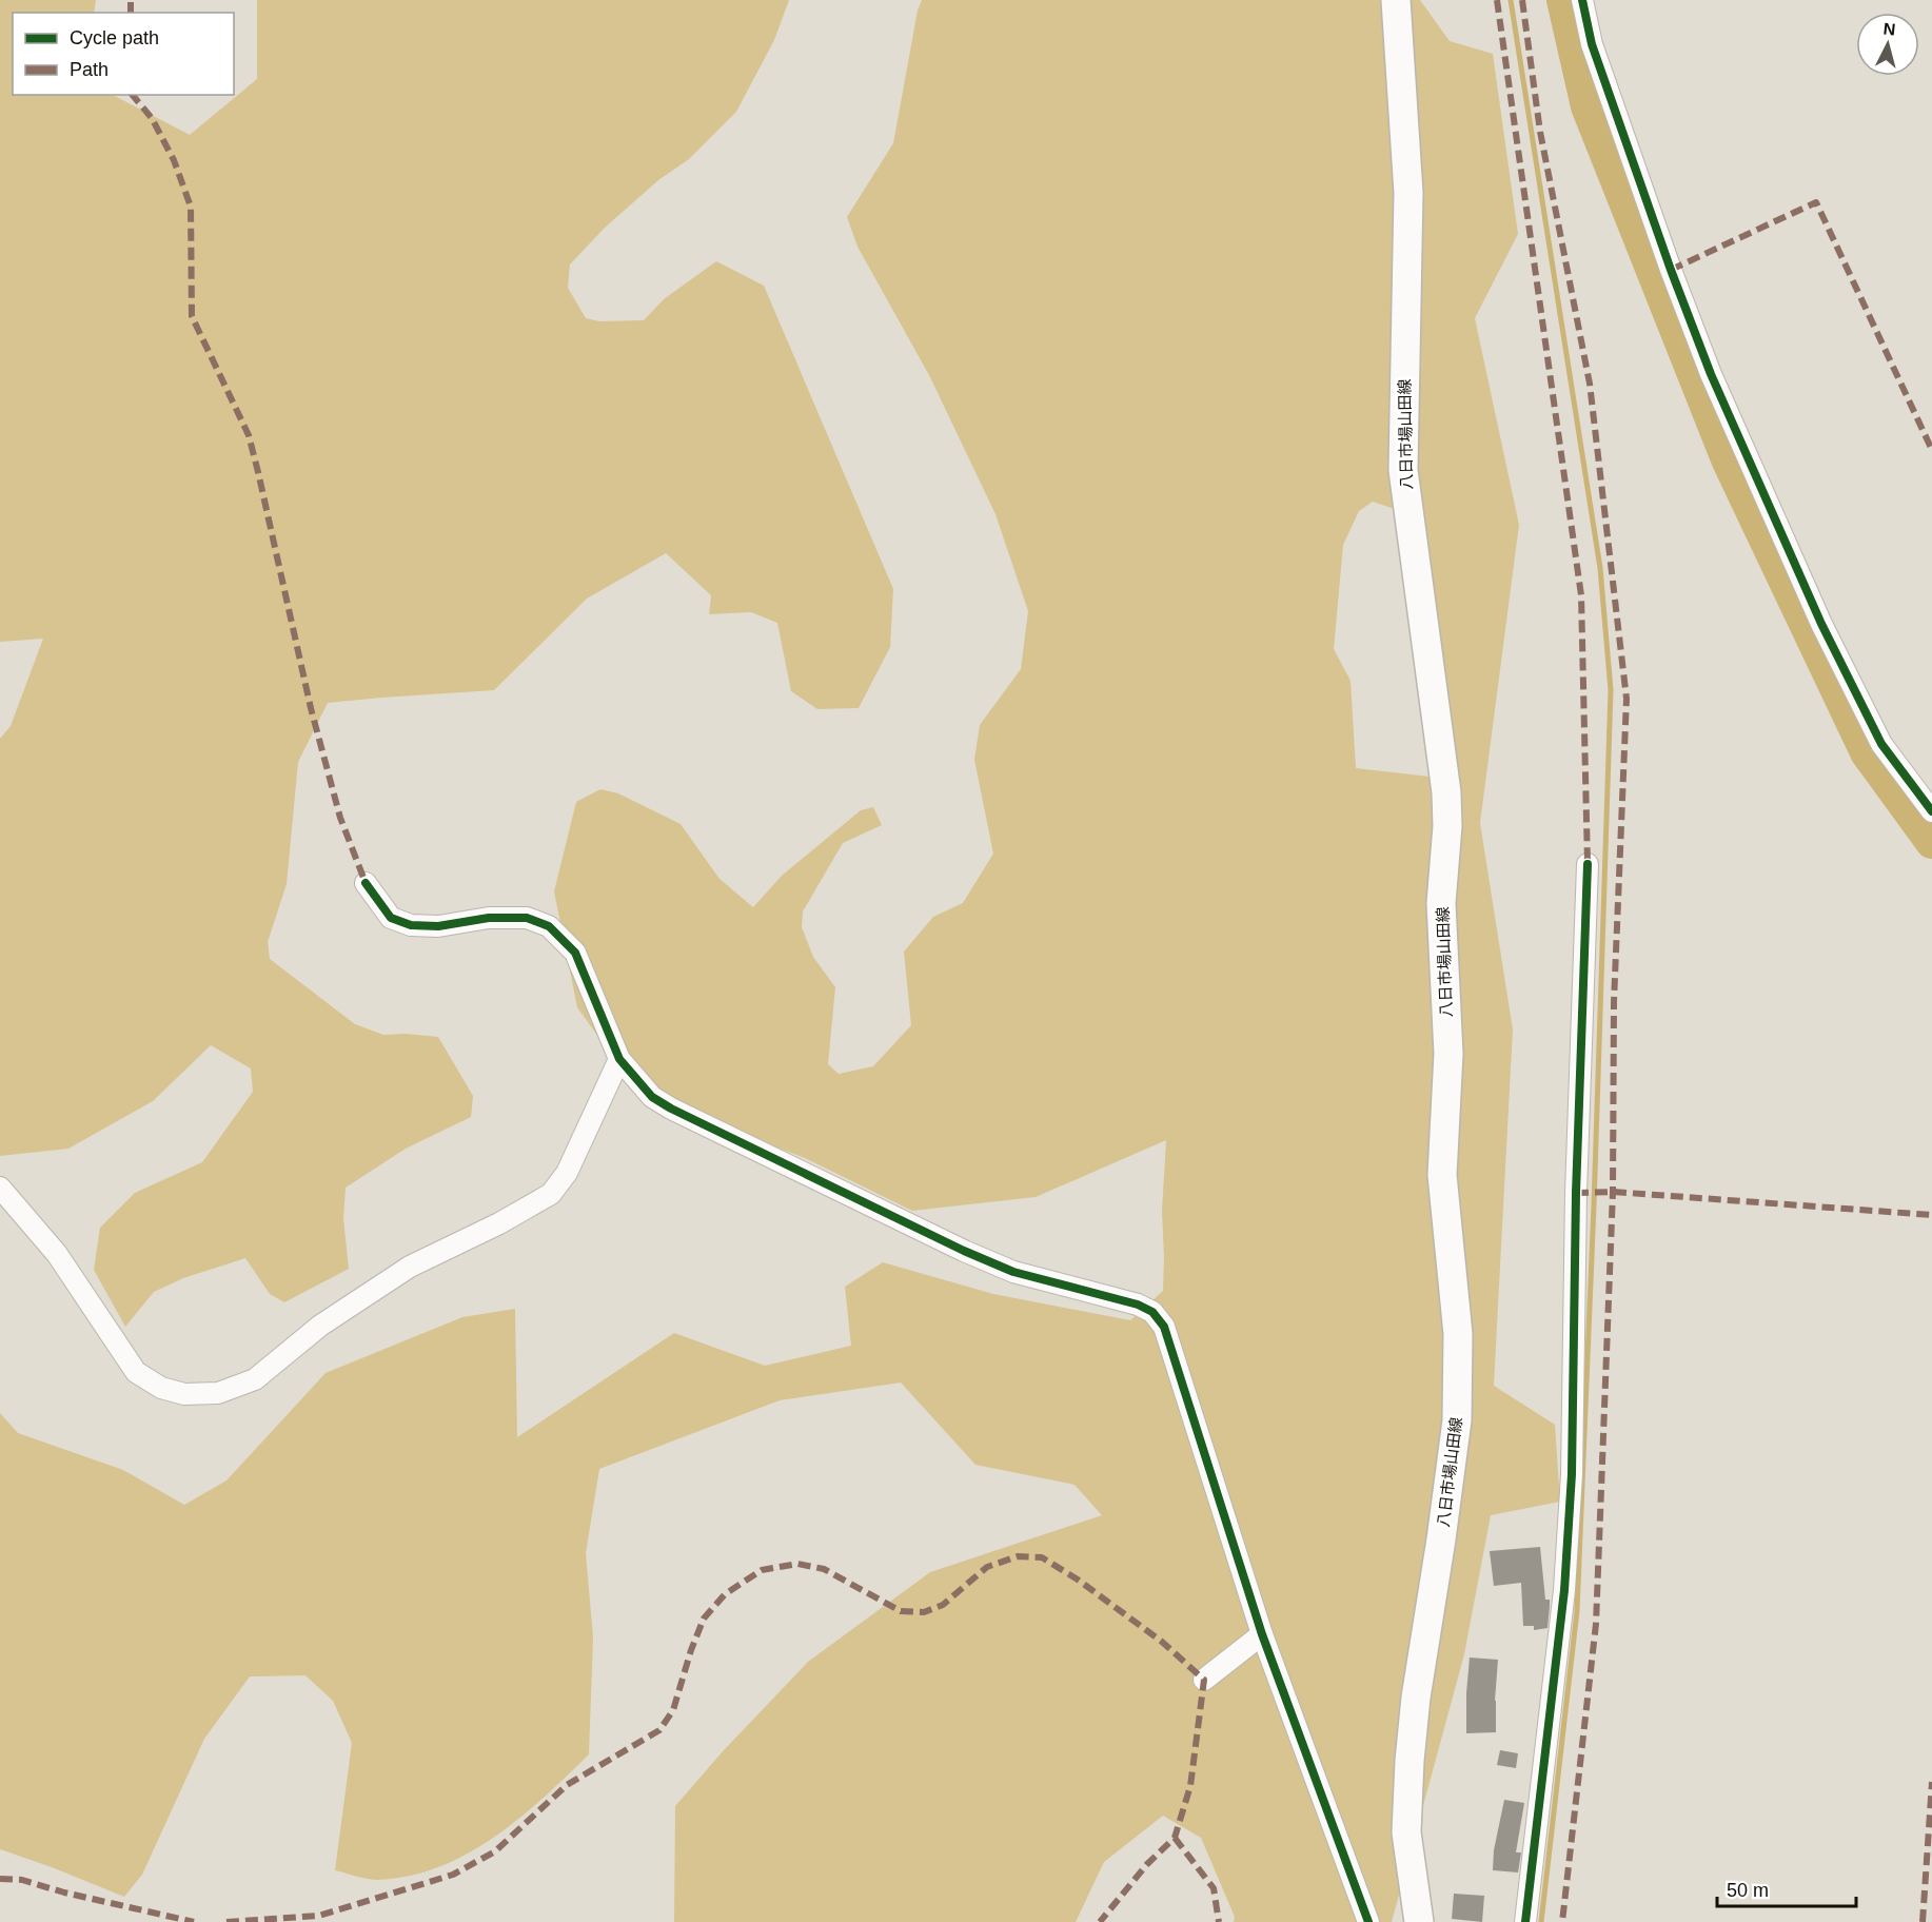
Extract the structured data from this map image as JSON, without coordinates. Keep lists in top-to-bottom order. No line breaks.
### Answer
{"streets":{"main road":["八日市場山田線"]},"legend":["Cycle path","Path"],"scale_bar":"50 m","north":"top"}
